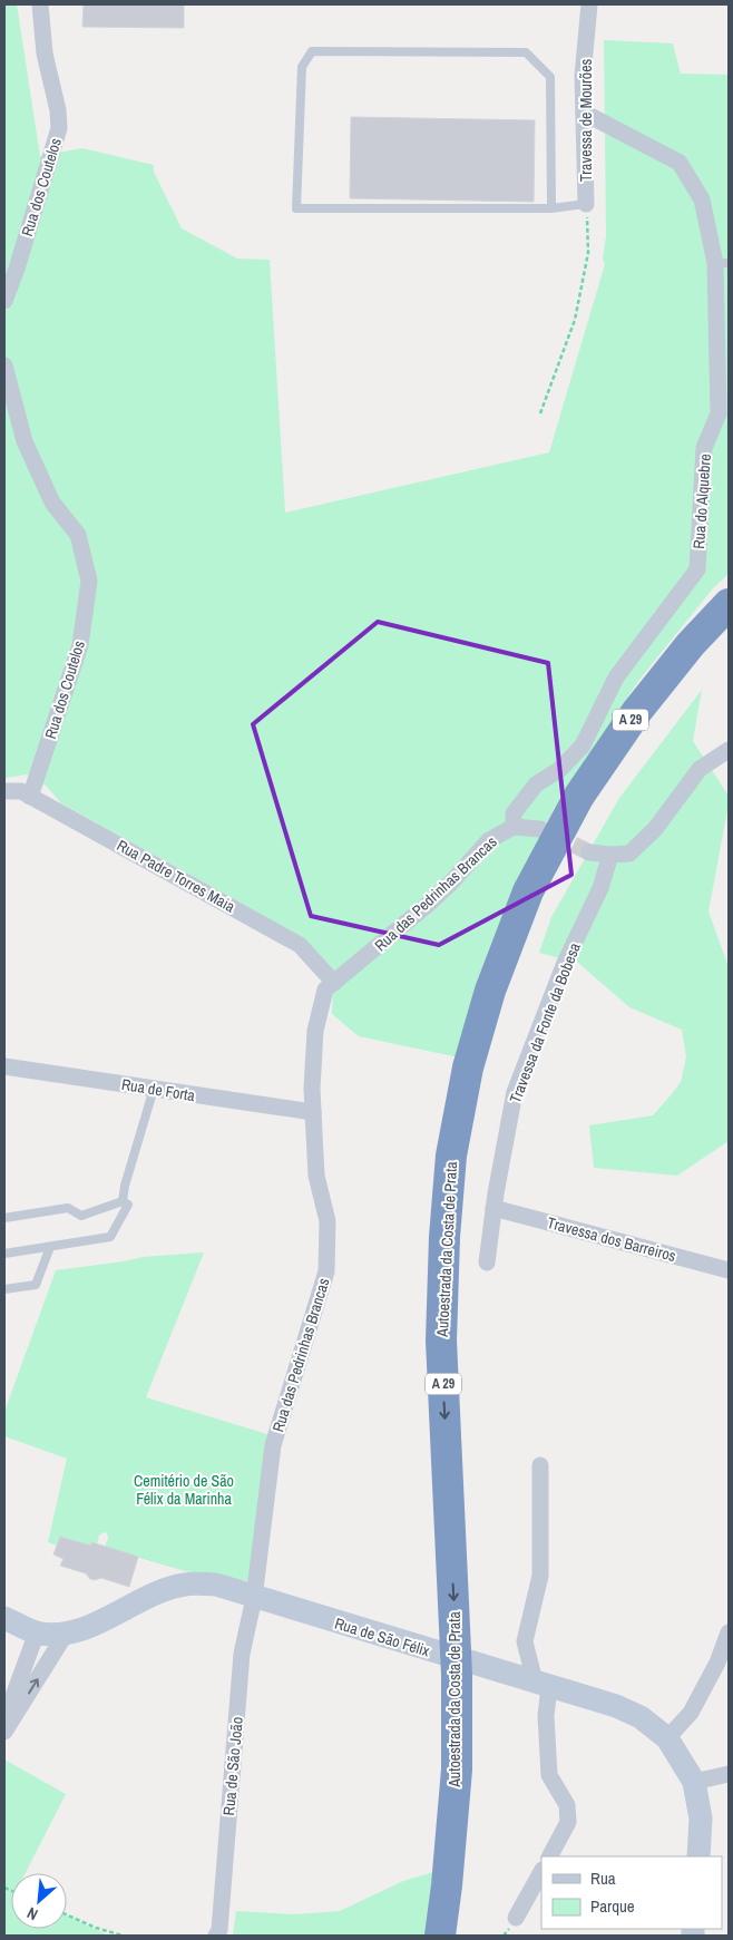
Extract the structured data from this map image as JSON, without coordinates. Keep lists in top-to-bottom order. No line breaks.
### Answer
{"streets":{"highway":["A 29","Autoestrada da Costa de Prata"],"main road":["Rua de São Félix"],"street":["Travessa de Mourões","Rua dos Coutelos","Rua do Alquebre","Rua Padre Torres Maia","Rua das Pedrinhas Brancas","Travessa da Fonte da Bobesa","Rua de Forta","Travessa dos Barreiros","Rua de São João"]},"crossings":[["Travessa de Mourões","Rua do Alquebre"],["Rua dos Coutelos","Rua Padre Torres Maia"],["Rua do Alquebre","Rua das Pedrinhas Brancas"],["Rua Padre Torres Maia","Rua das Pedrinhas Brancas"],["Rua das Pedrinhas Brancas","Rua de Forta"],["Rua das Pedrinhas Brancas","Rua de São Félix"],["Rua das Pedrinhas Brancas","Rua de São João"],["Travessa da Fonte da Bobesa","Travessa dos Barreiros"],["Rua de São Félix","Rua de São João"]],"parks":["Cemitério de São Félix da Marinha"],"legend":["Rua","Parque"],"north":"bottom left"}
